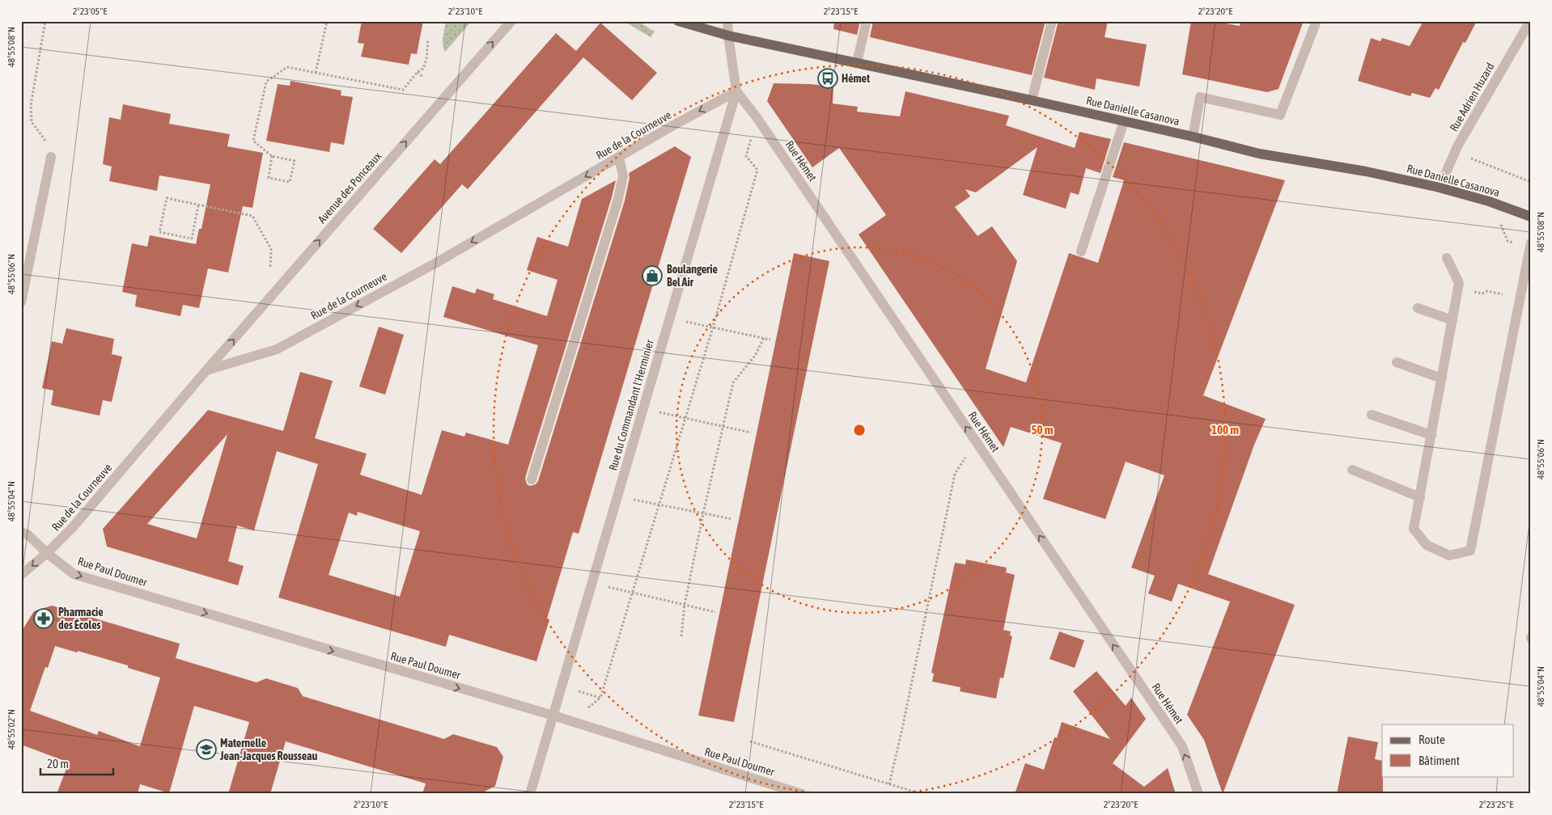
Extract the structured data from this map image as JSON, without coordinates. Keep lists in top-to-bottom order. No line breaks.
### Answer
{"streets":{"main road":["Rue Danielle Casanova"],"street":["Rue Adrien Huzard","Rue de la Courneuve","Rue Hémet","Avenue des Ponceaux","Rue du Commandant l'Herminier","Rue Paul Doumer"]},"crossings":[["Rue Adrien Huzard","Rue Danielle Casanova"],["Rue Danielle Casanova","Rue du Commandant l'Herminier"],["Rue de la Courneuve","Rue Hémet"],["Rue de la Courneuve","Avenue des Ponceaux"],["Rue de la Courneuve","Rue du Commandant l'Herminier"],["Rue de la Courneuve","Rue Paul Doumer"],["Rue Hémet","Rue du Commandant l'Herminier"],["Rue du Commandant l'Herminier","Rue Paul Doumer"]],"one_way":["Rue de la Courneuve","Rue Hémet","Avenue des Ponceaux","Rue Paul Doumer"],"places":{"bus stop":["Hémet"],"shop":["Boulangerie Bel Air"],"pharmacy":["Pharmacie des Écoles"],"school or university":["Maternelle Jean-Jacques Rousseau"]},"legend":["Route","Bâtiment"],"scale_bar":"20 m","coordinates":["2°23'05\"E","2°23'10\"E","2°23'15\"E","2°23'20\"E","48°55'08\"N","48°55'06\"N","48°55'04\"N","48°55'02\"N","2°23'25\"E"],"rings":["50 m","100 m"]}
